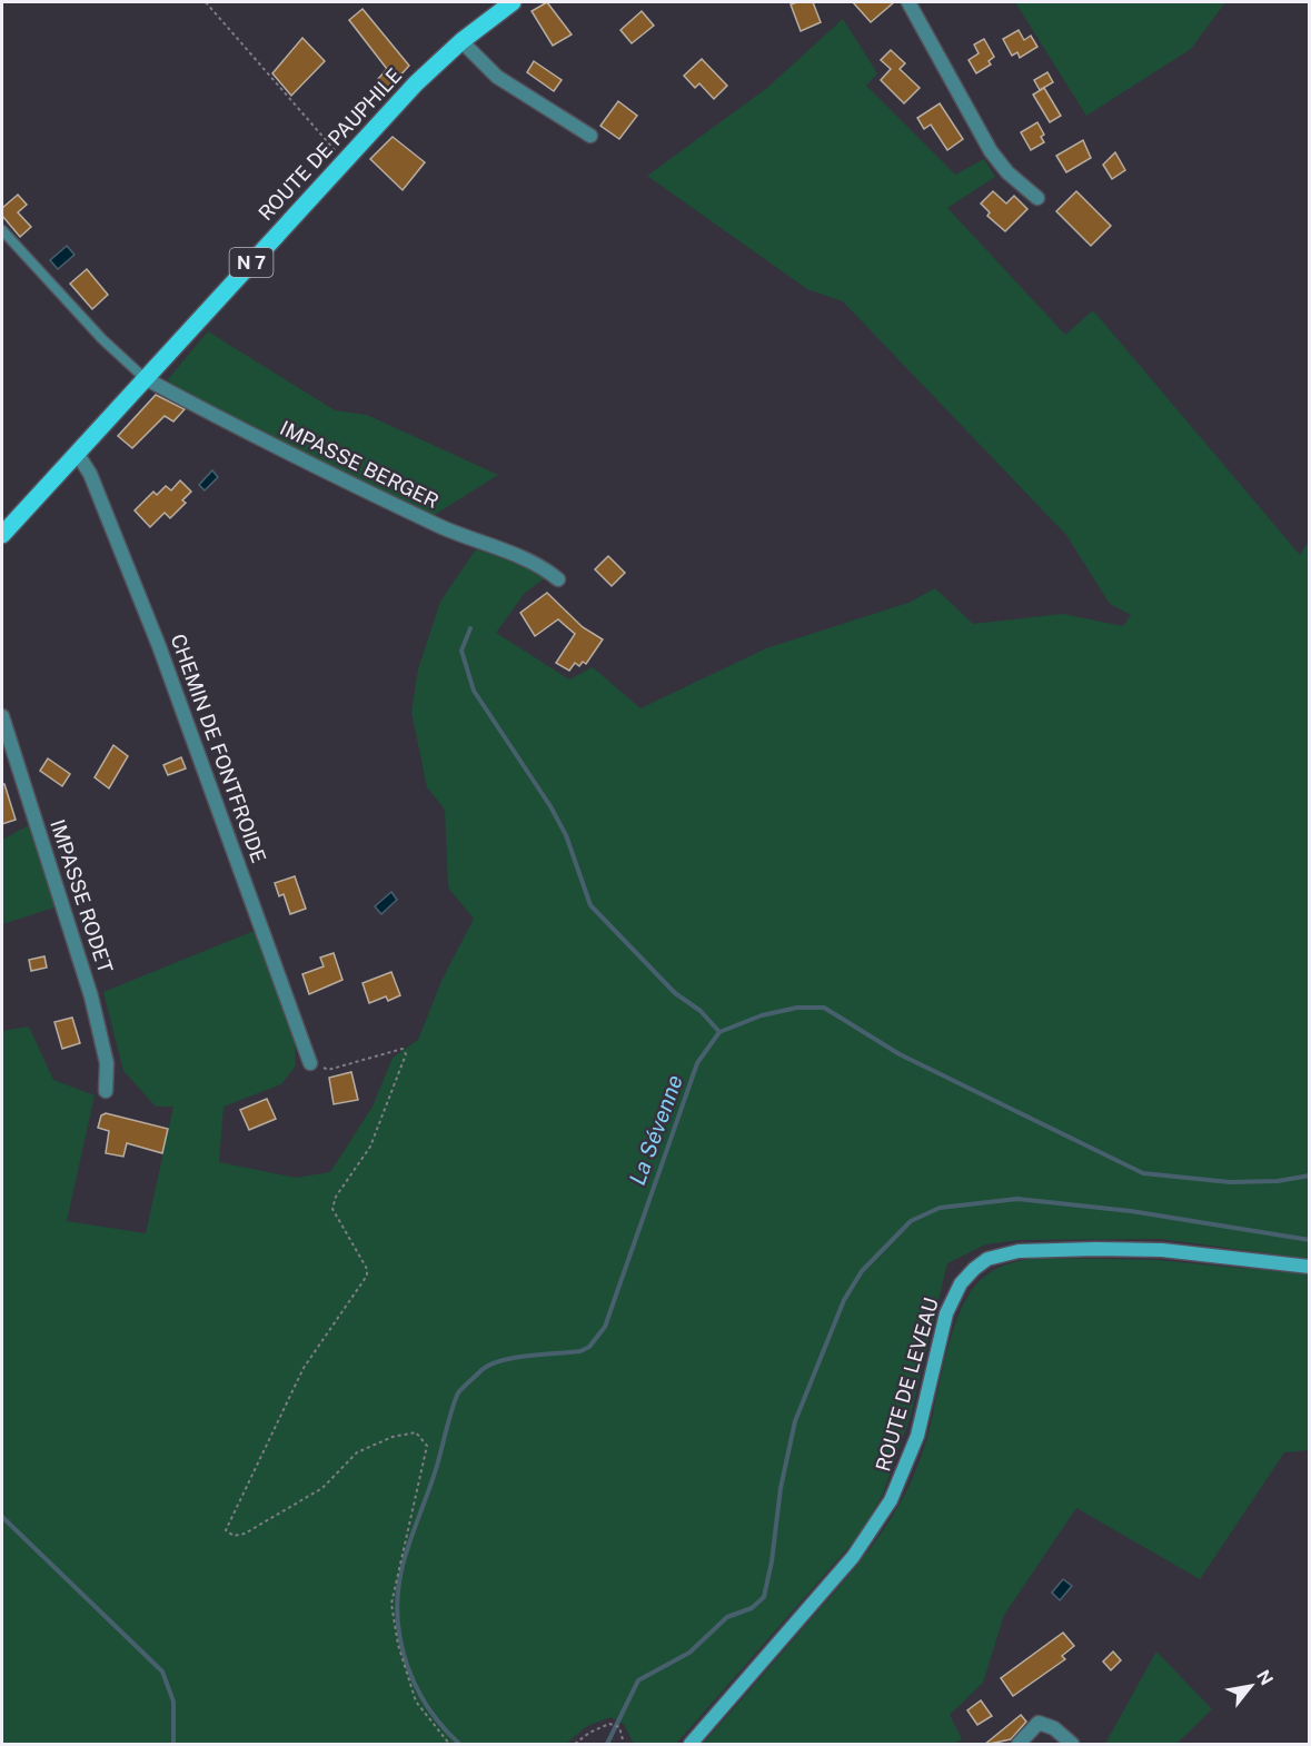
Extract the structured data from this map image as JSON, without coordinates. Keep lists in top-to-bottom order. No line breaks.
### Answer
{"streets":{"main road":["ROUTE DE PAUPHILE","N 7"],"street":["IMPASSE BERGER","CHEMIN DE FONTFROIDE","IMPASSE RODET","ROUTE DE LEVEAU"]},"crossings":[["ROUTE DE PAUPHILE","IMPASSE BERGER"],["ROUTE DE PAUPHILE","CHEMIN DE FONTFROIDE"]],"water":["La Sévenne"],"north":"top right"}
